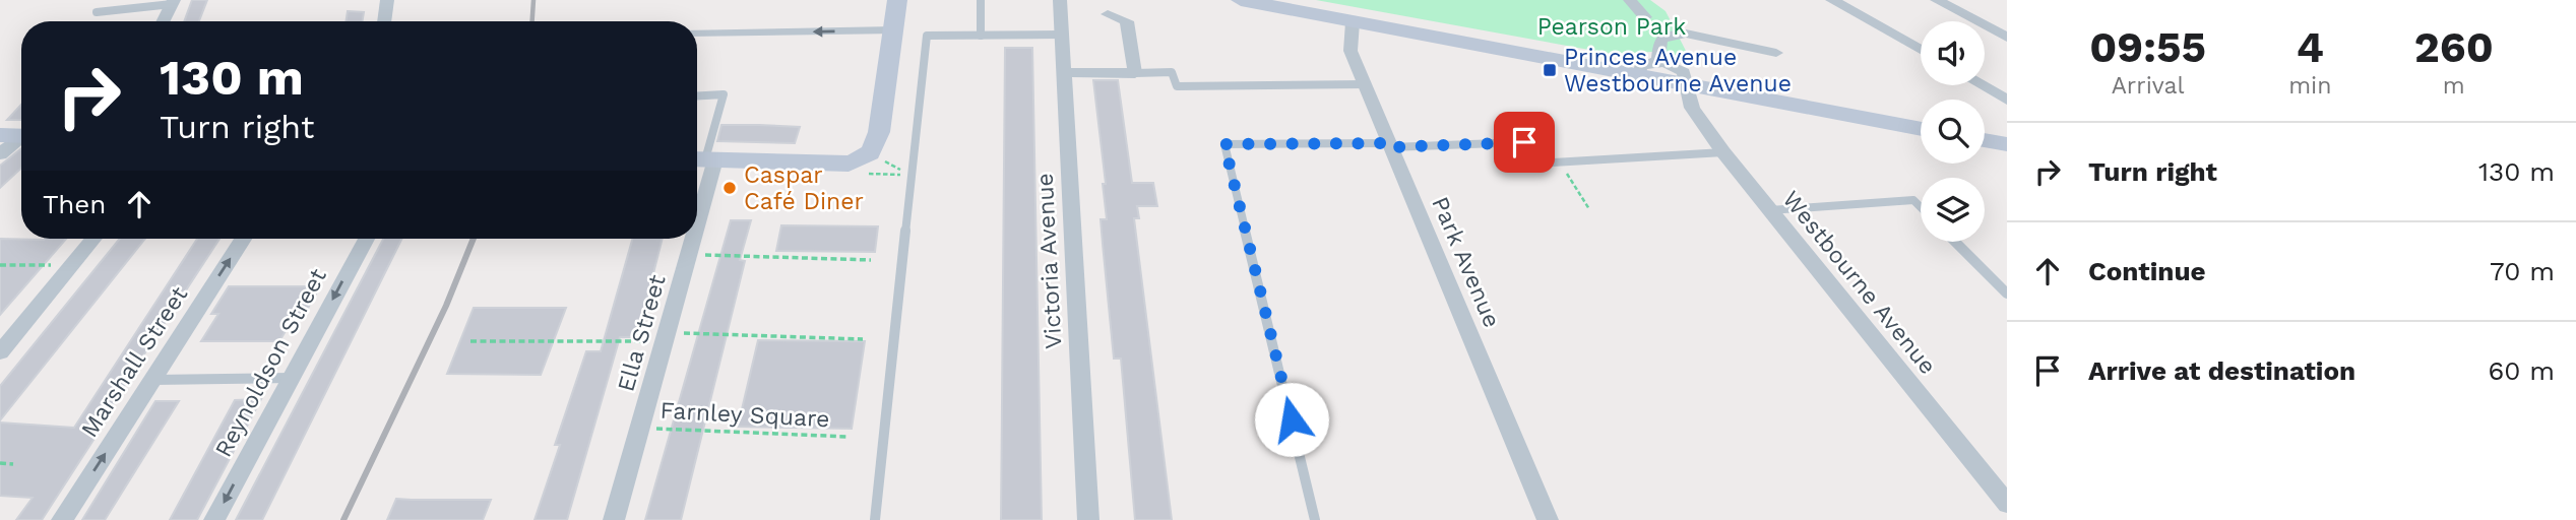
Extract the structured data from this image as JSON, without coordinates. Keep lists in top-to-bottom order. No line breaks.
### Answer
{"streets":{"street":["Victoria Avenue","Park Avenue","Westbourne Avenue","Ella Street","Marshall Street","Reynoldson Street"],"path":["Farnley Square"]},"crossings":[["Ella Street","Farnley Square"]],"one_way":["Reynoldson Street"],"parks":["Pearson Park"],"places":{"transit":["Princes Avenue Westbourne Avenue"],"other":["Caspar Café Diner"]},"page":{"eta":["09:55","Arrival","4","min","260","m"],"turn":["130 m","Turn right"],"list":[{"name":"Turn right","value":"130 m"},{"name":"Continue","value":"70 m"},{"name":"Arrive at destination","value":"60 m"}],"then":"Then"}}
